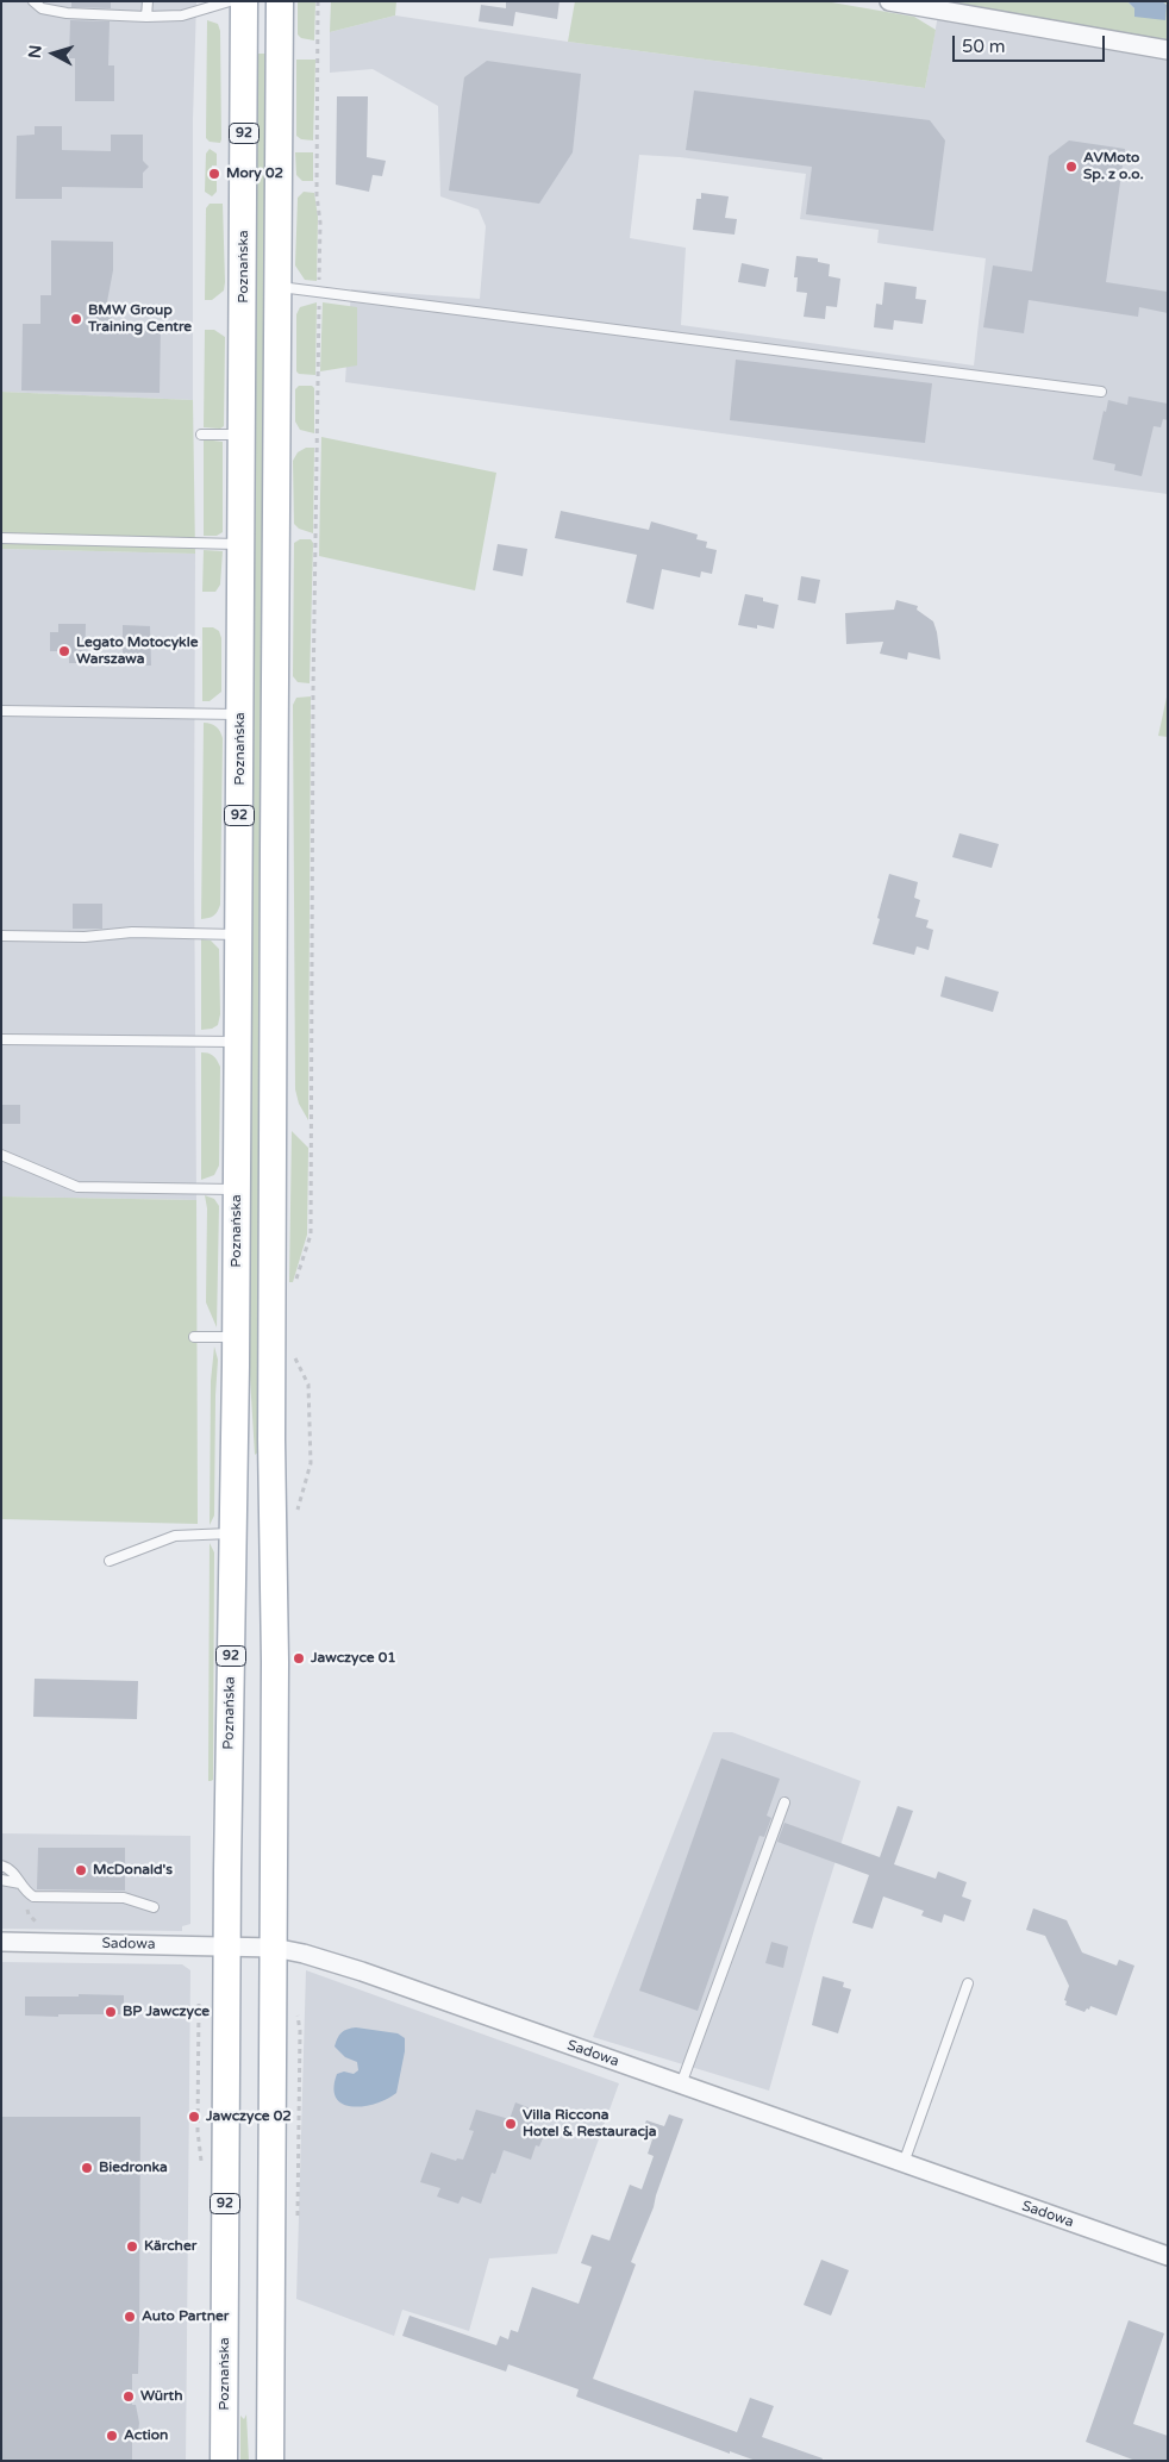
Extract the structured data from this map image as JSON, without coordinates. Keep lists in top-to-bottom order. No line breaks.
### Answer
{"streets":{"main road":["92","Poznańska"],"street":["Sadowa"]},"crossings":[["92","Sadowa"],["Poznańska","Sadowa"]],"places":["AVMoto Sp. z o.o.","Mory 02","BMW Group Training Centre","Legato Motocykle Warszawa","Jawczyce 01","McDonald's","BP Jawczyce","Jawczyce 02","Villa Riccona Hotel & Restauracja","Biedronka","Kärcher","Auto Partner","Würth","Action"],"scale_bar":"50 m","north":"left"}
